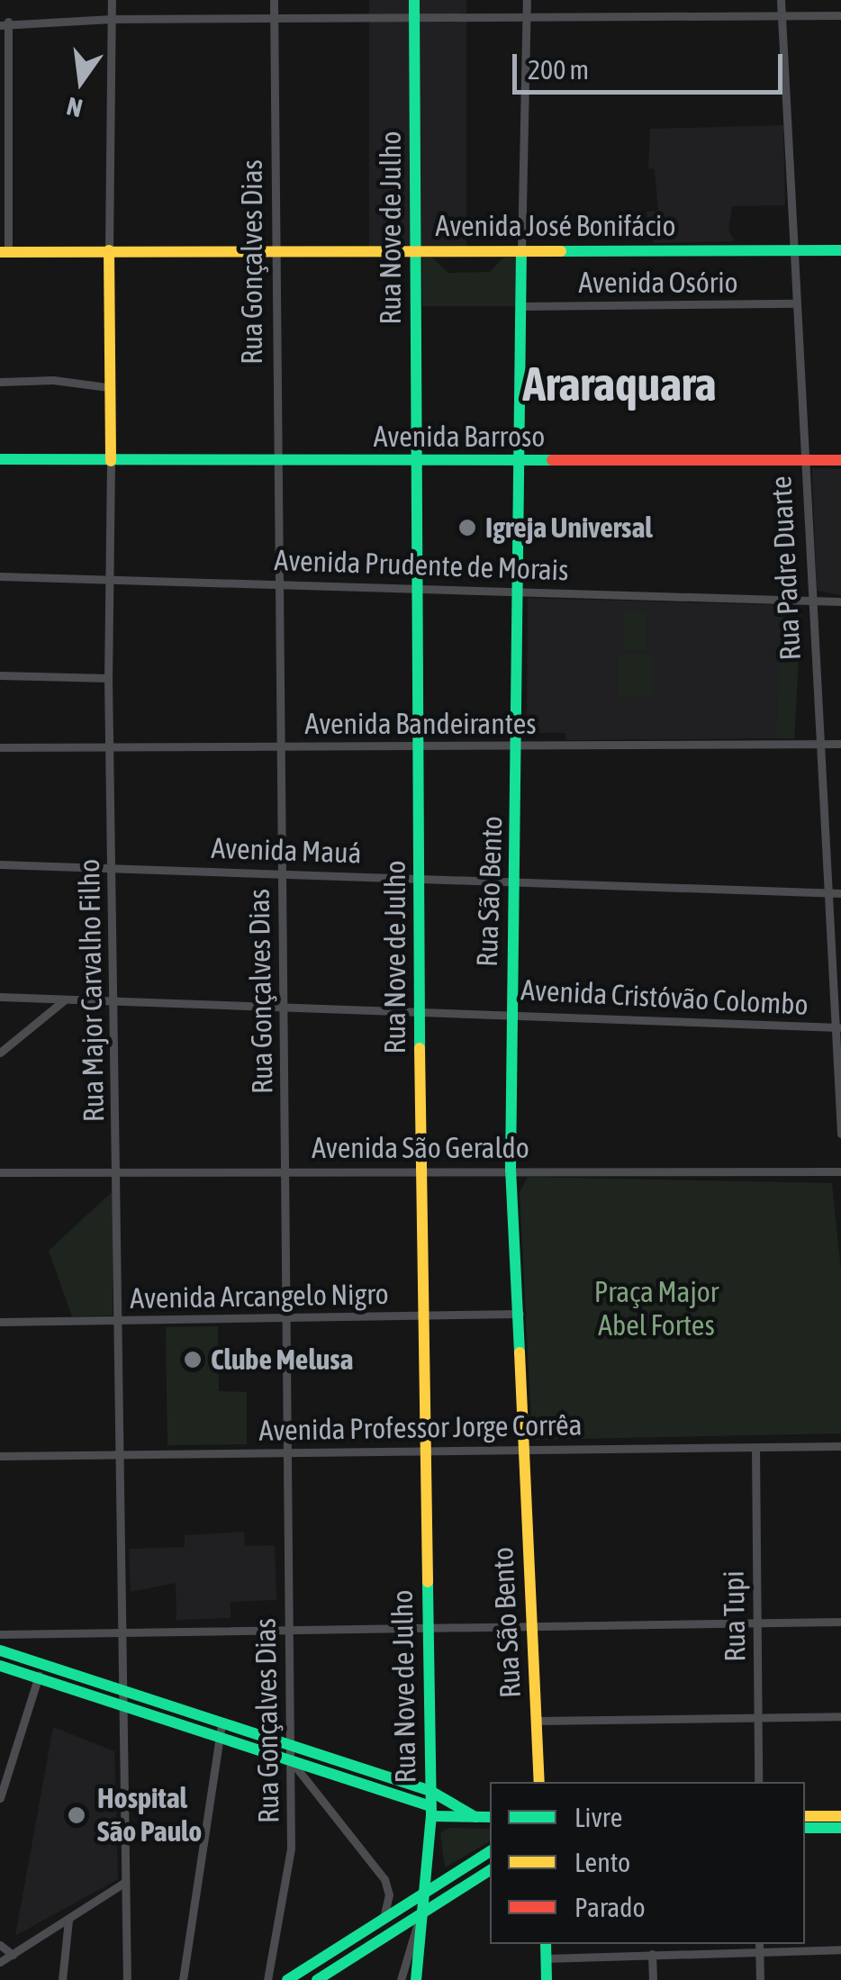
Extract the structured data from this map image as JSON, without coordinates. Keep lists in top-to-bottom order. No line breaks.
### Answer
{"streets":{"street":["Avenida José Bonifácio","Rua Nove de Julho","Rua Gonçalves Dias","Avenida Osório","Avenida Barroso","Avenida Prudente de Morais","Rua Padre Duarte","Avenida Bandeirantes","Avenida Mauá","Rua São Bento","Rua Major Carvalho Filho","Avenida Cristóvão Colombo","Avenida São Geraldo","Avenida Arcangelo Nigro","Avenida Professor Jorge Corrêa","Rua Tupi"]},"crossings":[["Avenida José Bonifácio","Rua Nove de Julho"],["Avenida José Bonifácio","Rua Gonçalves Dias"],["Avenida José Bonifácio","Rua Padre Duarte"],["Avenida José Bonifácio","Rua São Bento"],["Avenida José Bonifácio","Rua Major Carvalho Filho"],["Rua Nove de Julho","Avenida Barroso"],["Rua Nove de Julho","Avenida Prudente de Morais"],["Rua Nove de Julho","Avenida Bandeirantes"],["Rua Nove de Julho","Avenida Mauá"],["Rua Nove de Julho","Avenida Cristóvão Colombo"],["Rua Nove de Julho","Avenida São Geraldo"],["Rua Nove de Julho","Avenida Arcangelo Nigro"],["Rua Nove de Julho","Avenida Professor Jorge Corrêa"],["Rua Gonçalves Dias","Avenida Barroso"],["Rua Gonçalves Dias","Avenida Prudente de Morais"],["Rua Gonçalves Dias","Avenida Bandeirantes"],["Rua Gonçalves Dias","Avenida Mauá"],["Rua Gonçalves Dias","Avenida Cristóvão Colombo"],["Rua Gonçalves Dias","Avenida São Geraldo"],["Rua Gonçalves Dias","Avenida Arcangelo Nigro"],["Rua Gonçalves Dias","Avenida Professor Jorge Corrêa"],["Avenida Osório","Rua Padre Duarte"],["Avenida Osório","Rua São Bento"],["Avenida Barroso","Rua Padre Duarte"],["Avenida Barroso","Rua São Bento"],["Avenida Barroso","Rua Major Carvalho Filho"],["Avenida Prudente de Morais","Rua Padre Duarte"],["Avenida Prudente de Morais","Rua São Bento"],["Avenida Prudente de Morais","Rua Major Carvalho Filho"],["Rua Padre Duarte","Avenida Bandeirantes"],["Rua Padre Duarte","Avenida Mauá"],["Rua Padre Duarte","Avenida Cristóvão Colombo"],["Avenida Bandeirantes","Rua São Bento"],["Avenida Bandeirantes","Rua Major Carvalho Filho"],["Avenida Mauá","Rua São Bento"],["Avenida Mauá","Rua Major Carvalho Filho"],["Rua São Bento","Avenida Cristóvão Colombo"],["Rua São Bento","Avenida São Geraldo"],["Rua São Bento","Avenida Arcangelo Nigro"],["Rua São Bento","Avenida Professor Jorge Corrêa"],["Rua Major Carvalho Filho","Avenida Cristóvão Colombo"],["Rua Major Carvalho Filho","Avenida São Geraldo"],["Rua Major Carvalho Filho","Avenida Arcangelo Nigro"],["Rua Major Carvalho Filho","Avenida Professor Jorge Corrêa"],["Avenida Professor Jorge Corrêa","Rua Tupi"]],"districts":["Araraquara"],"parks":["Praça Major Abel Fortes"],"places":["Igreja Universal","Clube Melusa","Hospital São Paulo"],"legend":["Livre","Lento","Parado"],"scale_bar":"200 m","north":"bottom"}
